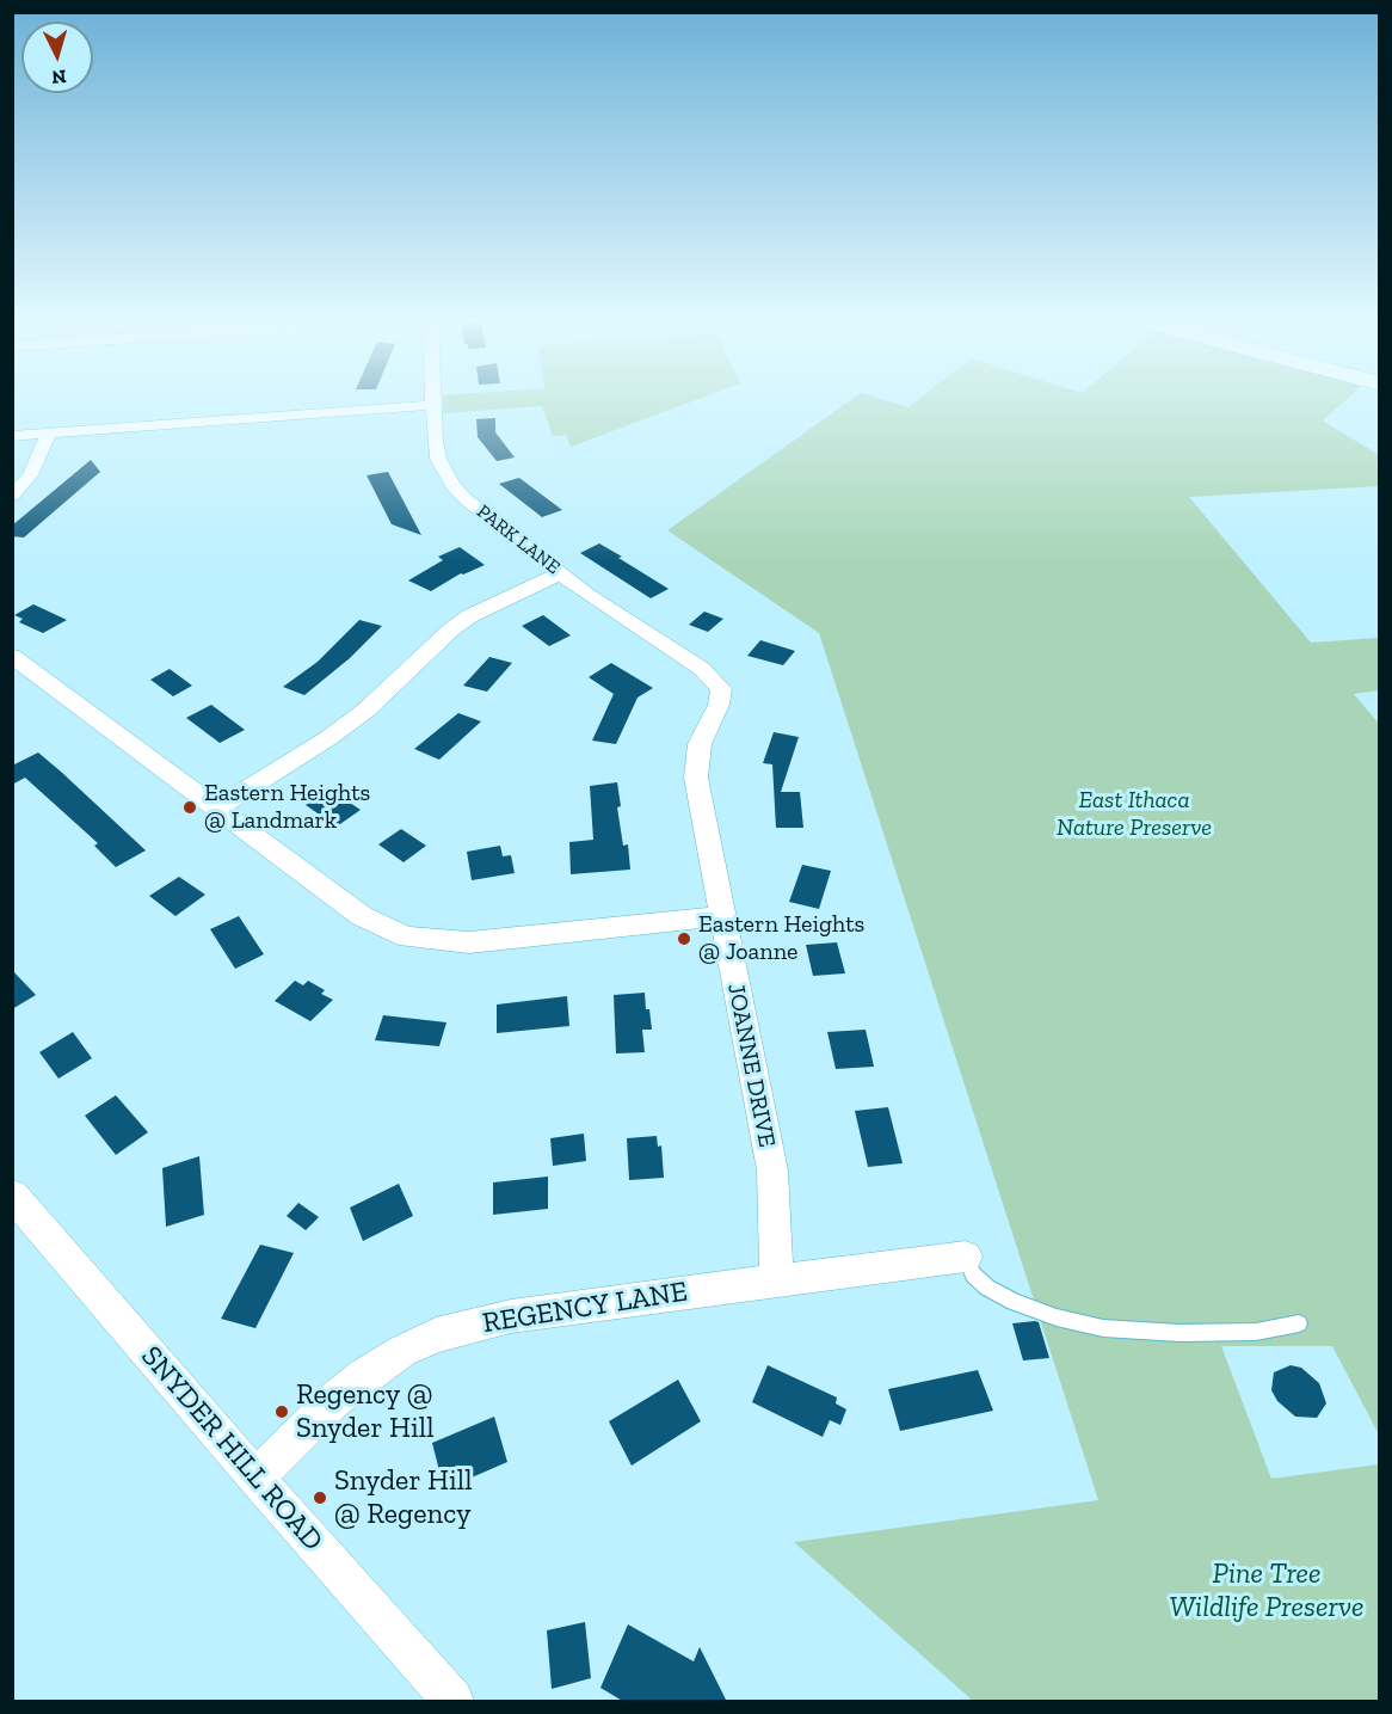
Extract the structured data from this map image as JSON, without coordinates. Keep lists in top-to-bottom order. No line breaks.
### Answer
{"streets":{"street":["PARK LANE","JOANNE DRIVE","REGENCY LANE","SNYDER HILL ROAD"]},"crossings":[["PARK LANE","JOANNE DRIVE"],["JOANNE DRIVE","REGENCY LANE"],["REGENCY LANE","SNYDER HILL ROAD"]],"parks":["East Ithaca Nature Preserve","Pine Tree Wildlife Preserve"],"places":["Eastern Heights @ Landmark","Eastern Heights @ Joanne","Regency @ Snyder Hill","Snyder Hill @ Regency"],"north":"bottom"}
